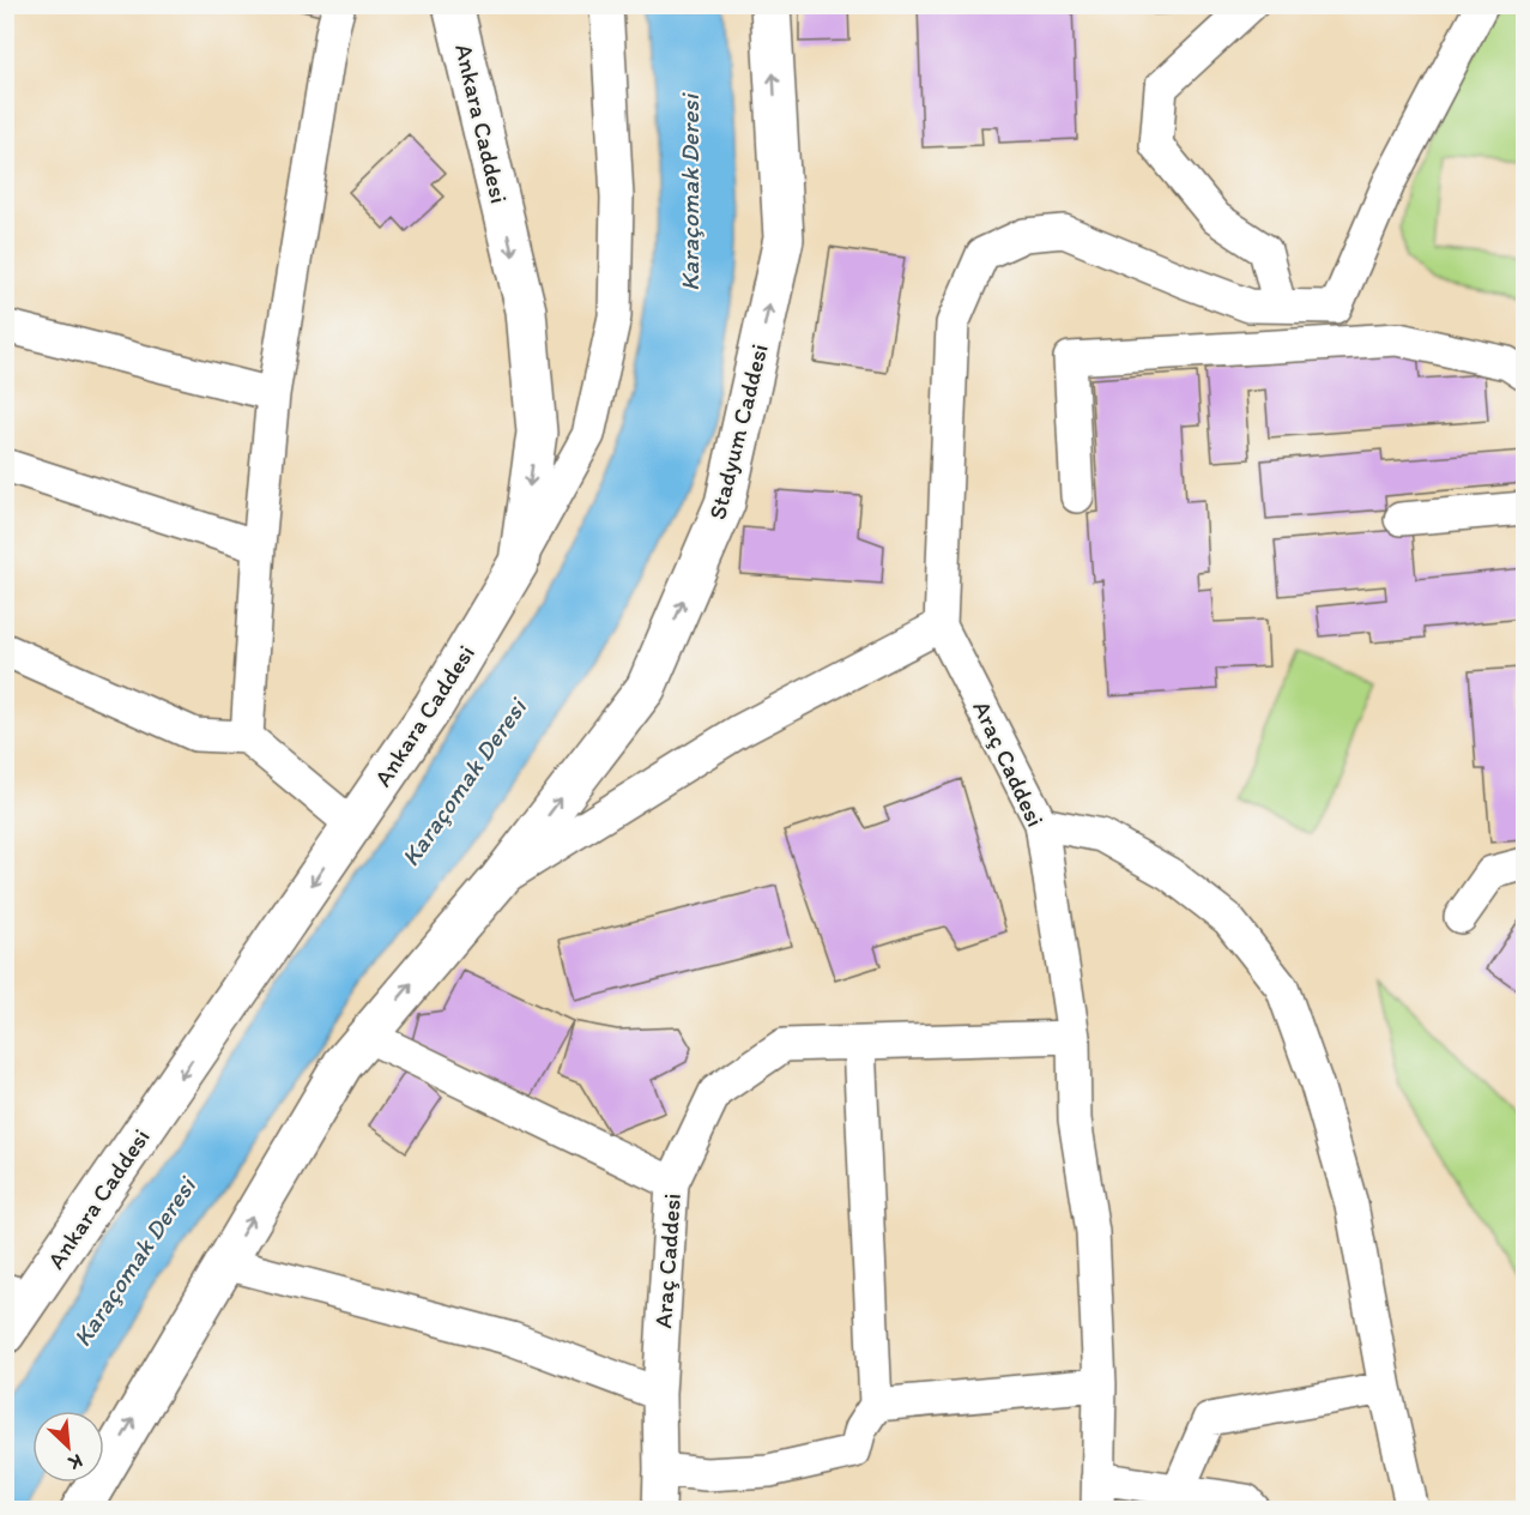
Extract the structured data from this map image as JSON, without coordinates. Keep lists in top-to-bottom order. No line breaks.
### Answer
{"streets":{"main road":["Ankara Caddesi","Stadyum Caddesi"],"street":["Araç Caddesi"]},"one_way":["Stadyum Caddesi"],"water":["Karaçomak Deresi"],"north":"bottom right"}
